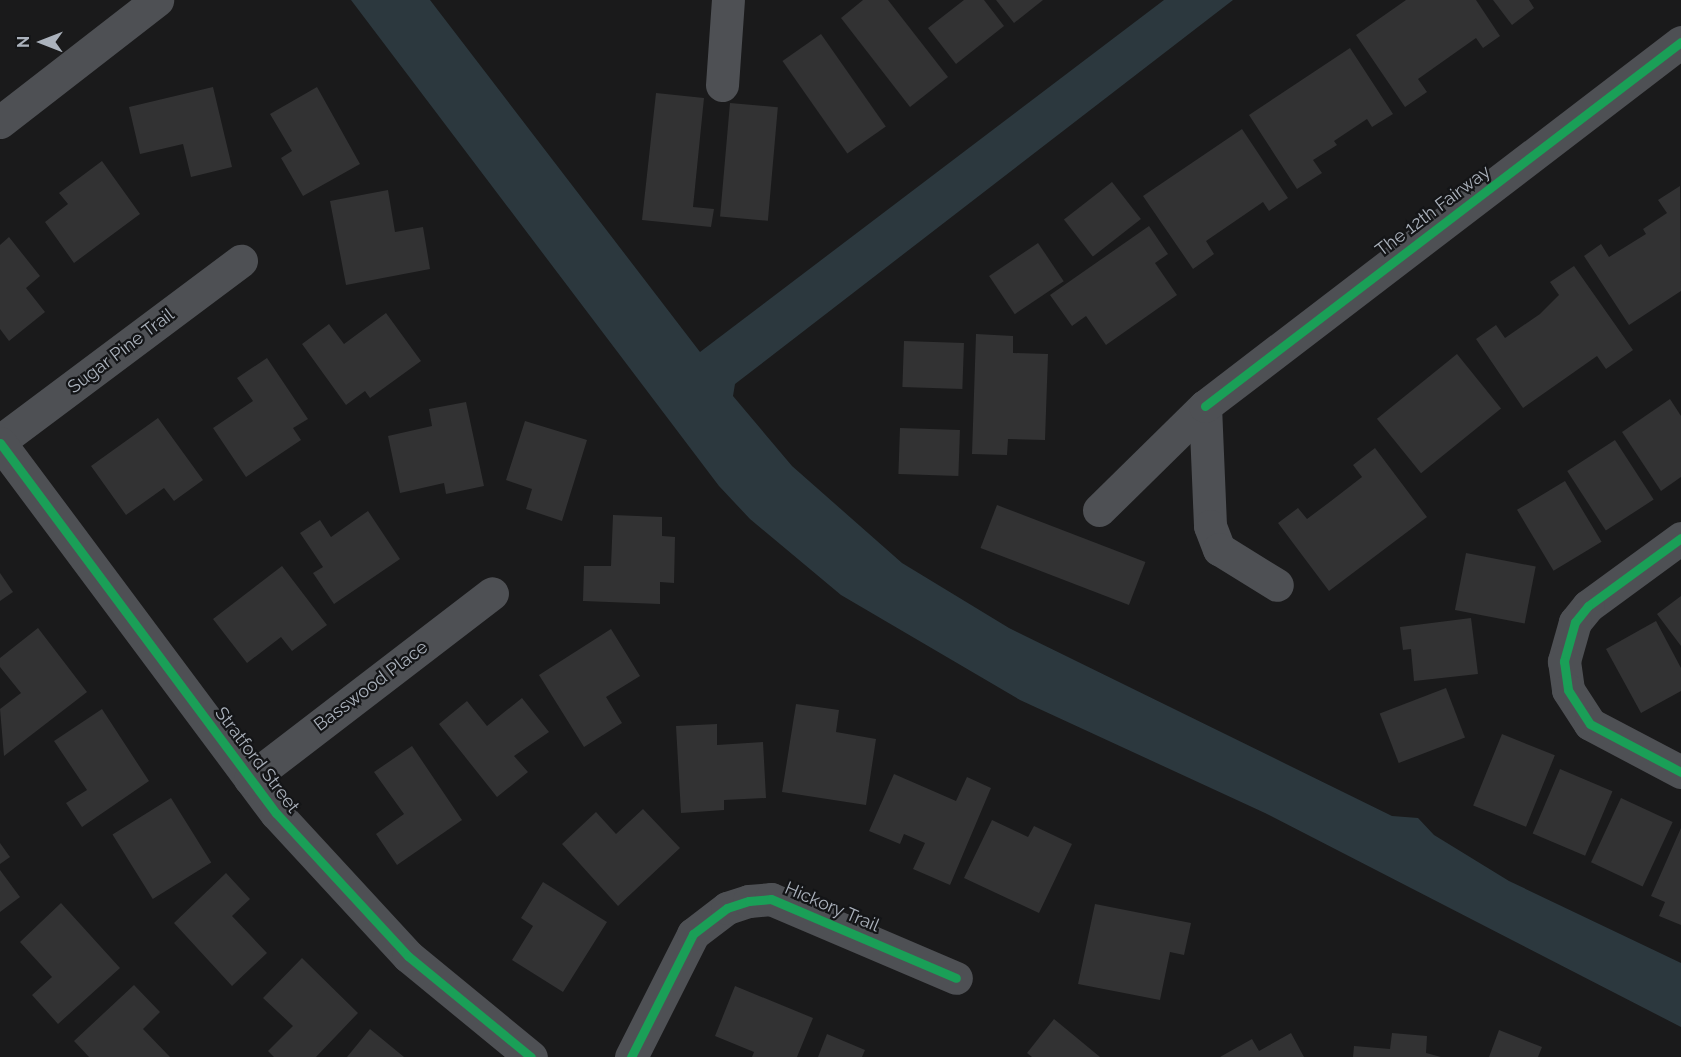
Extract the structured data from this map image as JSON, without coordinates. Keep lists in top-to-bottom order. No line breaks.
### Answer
{"streets":{"street":["The 12th Fairway","Sugar Pine Trail","Basswood Place","Stratford Street","Hickory Trail"]},"crossings":[["Sugar Pine Trail","Stratford Street"],["Basswood Place","Stratford Street"]],"north":"left"}
